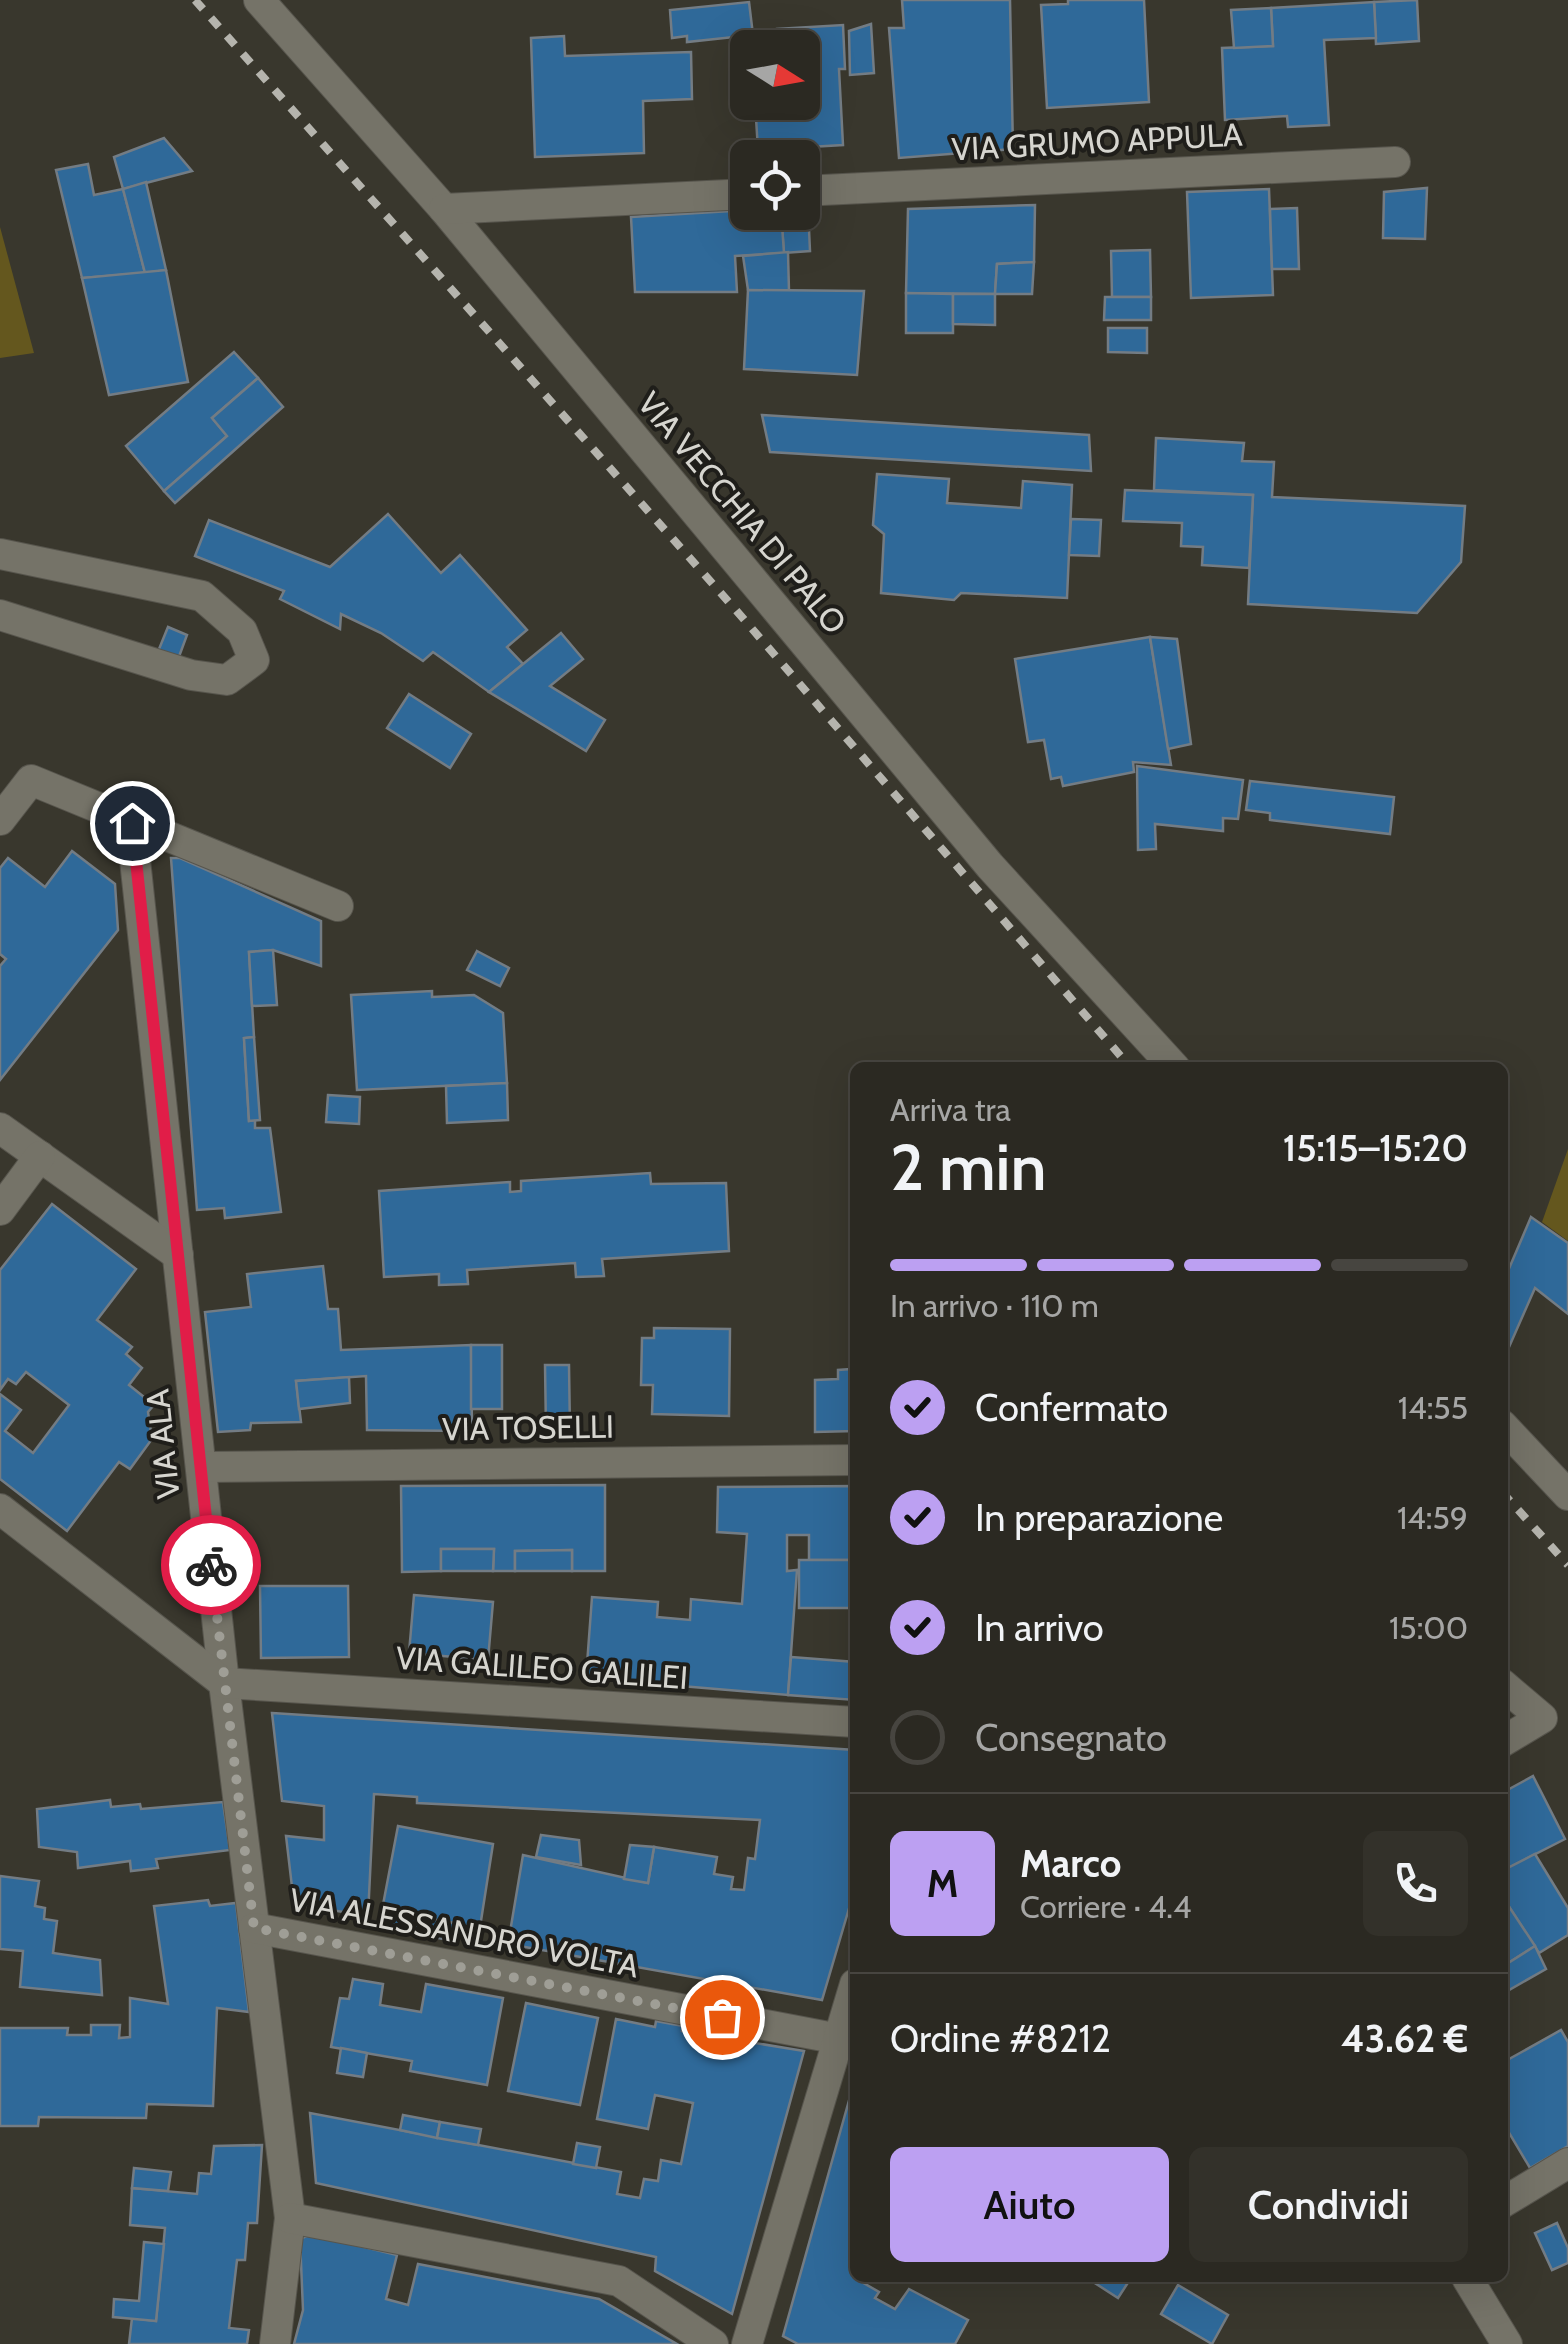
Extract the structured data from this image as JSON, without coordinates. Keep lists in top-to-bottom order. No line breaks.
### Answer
{"streets":{"street":["VIA GRUMO APPULA","VIA VECCHIA DI PALO","VIA TOSELLI","VIA ALA","VIA GALILEO GALILEI","VIA ALESSANDRO VOLTA"]},"crossings":[["VIA TOSELLI","VIA ALA"],["VIA ALA","VIA GALILEO GALILEI"],["VIA ALA","VIA ALESSANDRO VOLTA"]],"north":"right","page":{"heading":["2 min","Arriva tra","15:15–15:20"],"panel":["Marco","Corriere · 4.4","Ordine #8212","43.62 €"],"bar":"In arrivo · 110 m","list":[["Confermato","14:55"],["In preparazione","14:59"],["In arrivo","15:00"],"Consegnato"],"round":"M","buttons":["Aiuto","Condividi"]}}
